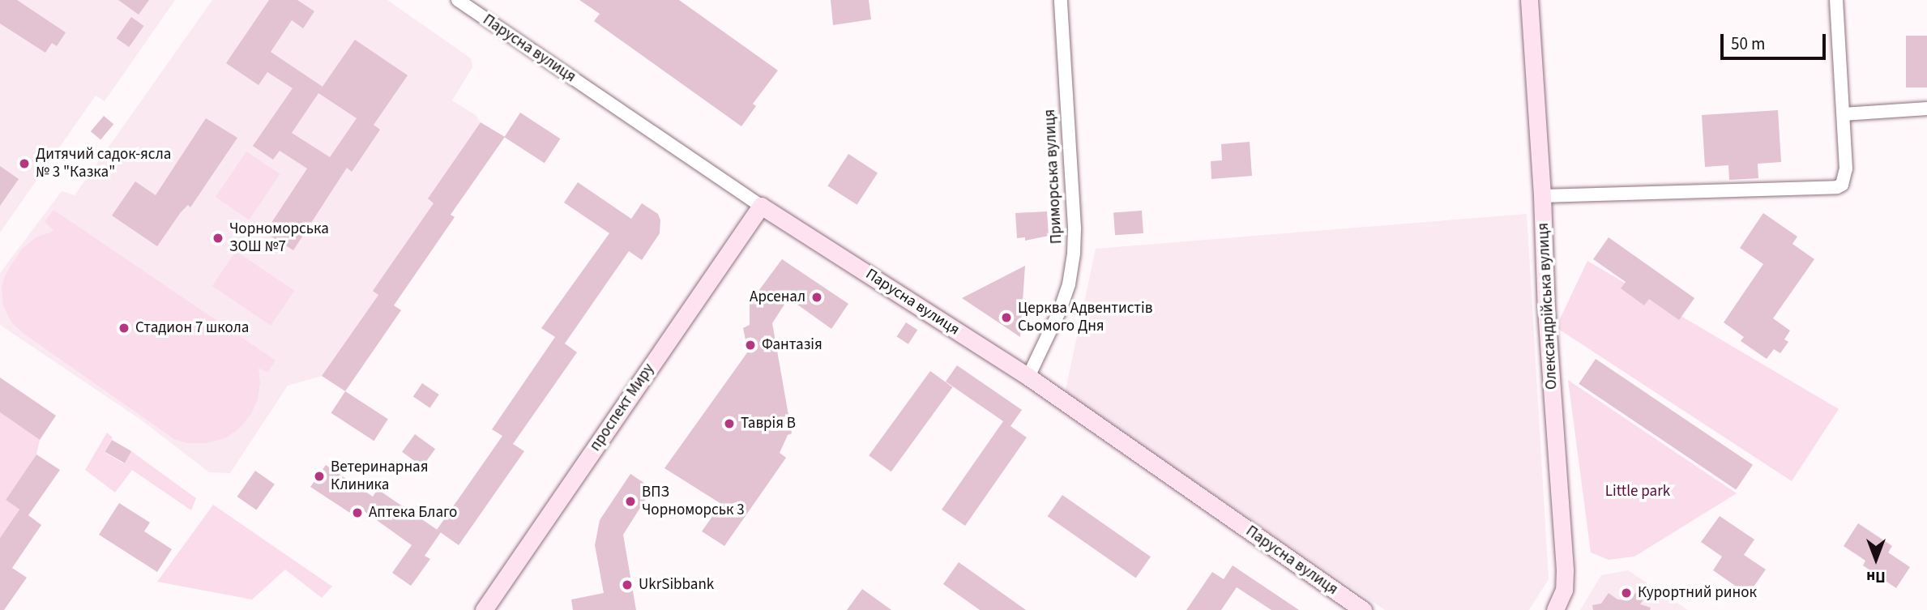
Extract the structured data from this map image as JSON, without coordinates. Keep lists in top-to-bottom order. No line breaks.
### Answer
{"streets":{"street":["Парусна вулиця","Приморська вулиця","Олександрійська вулиця","проспект Миру"]},"crossings":[["Парусна вулиця","Приморська вулиця"],["Парусна вулиця","проспект Миру"]],"parks":["Little park"],"places":["Дитячий садок-ясла № 3 \"Казка\"","Чорноморська ЗОШ №7","Арсенал","Церква Адвентистів Сьомого Дня","Стадион 7 школа","Фантазія","Таврія В","Ветеринарная Клиника","ВПЗ Чорноморськ 3","Аптека Благо","UkrSibbank","Курортний ринок"],"scale_bar":"50 m","north":"bottom"}
